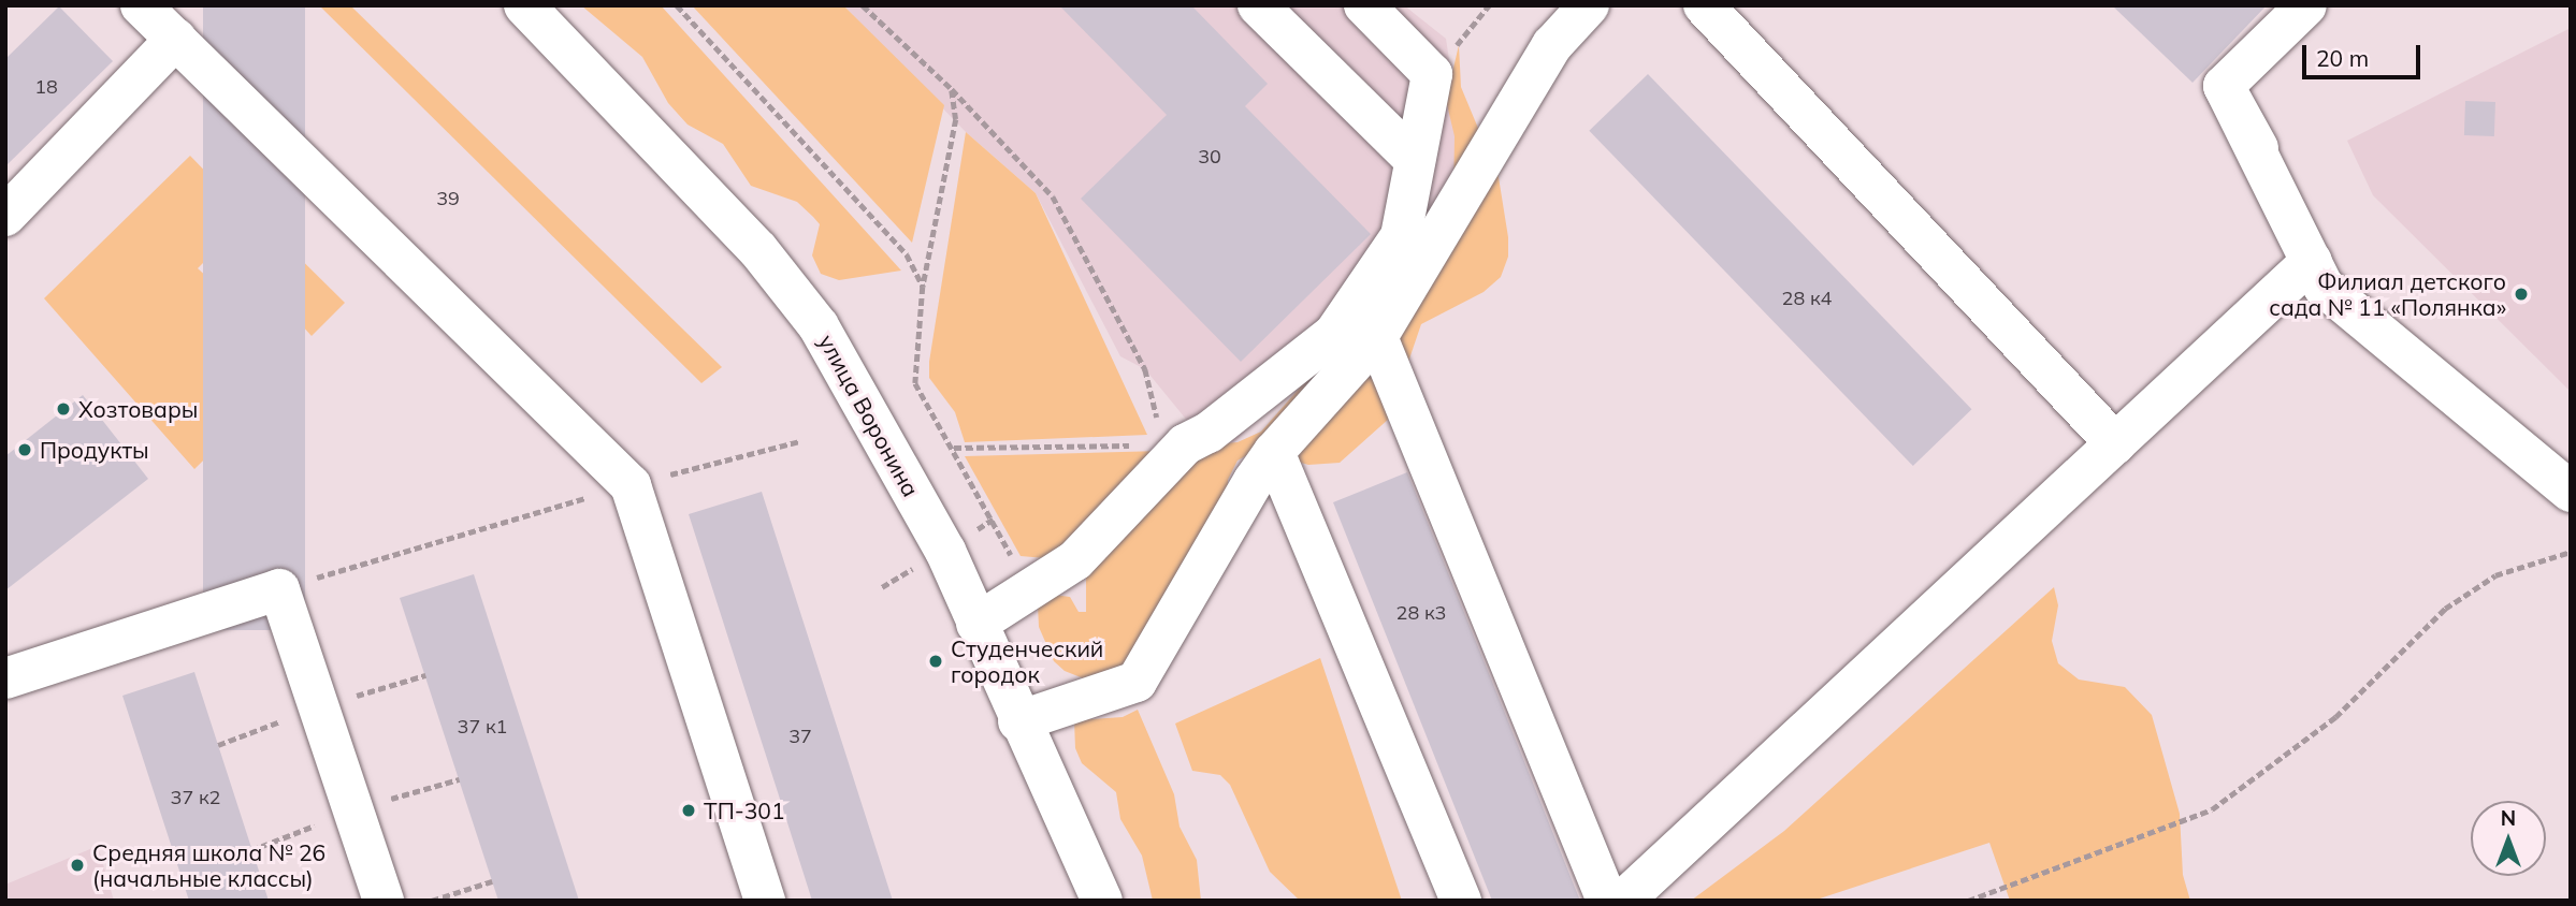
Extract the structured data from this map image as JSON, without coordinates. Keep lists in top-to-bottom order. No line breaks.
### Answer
{"streets":{"street":["улица Воронина"]},"places":["Филиал детского сада № 11 «Полянка»","Хозтовары","Продукты","Студенческий городок","ТП-301","Средняя школа № 26 (начальные классы)"],"house_numbers":["18","30","39","28 к4","28 к3","37 к1","37","37 к2"],"scale_bar":"20 m","north":"top"}
